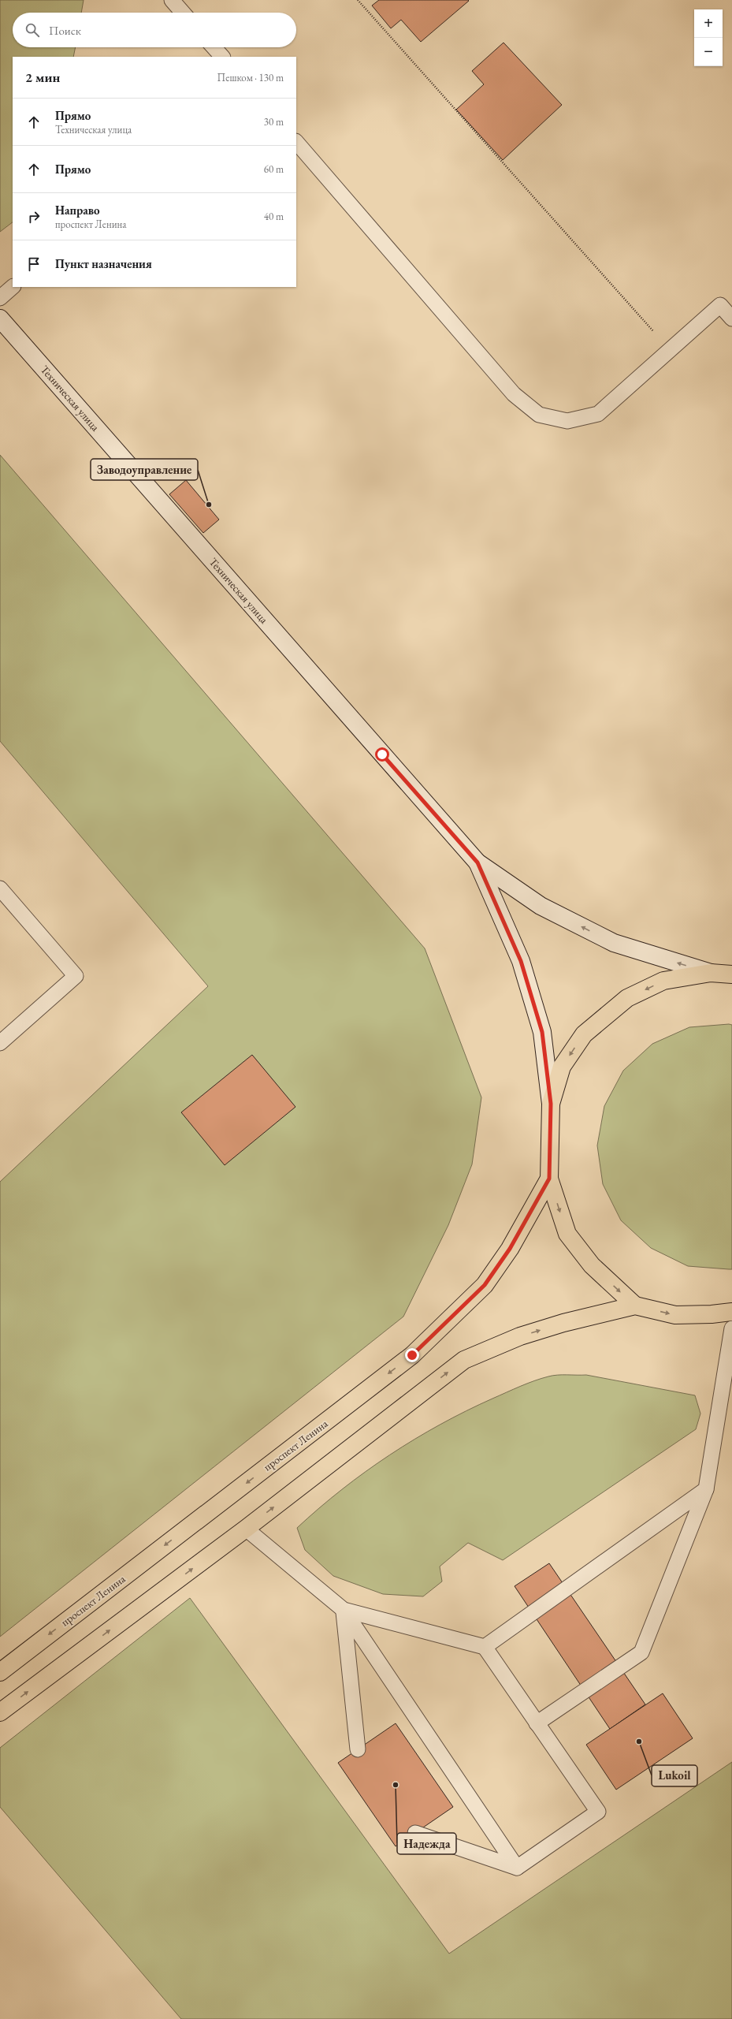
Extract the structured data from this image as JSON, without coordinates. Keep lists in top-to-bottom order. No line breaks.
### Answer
{"streets":{"main road":["Техническая улица","проспект Ленина"]},"places":["Заводоуправление","Lukoil","Надежда"],"page":{"map_buttons":["+","−"],"search":"Поиск","heading":["2 мин","Пешком · 130 m"],"list":[["Прямо","Техническая улица","30 m"],["Прямо","60 m"],["Направо","проспект Ленина","40 m"],"Пункт назначения"]}}
